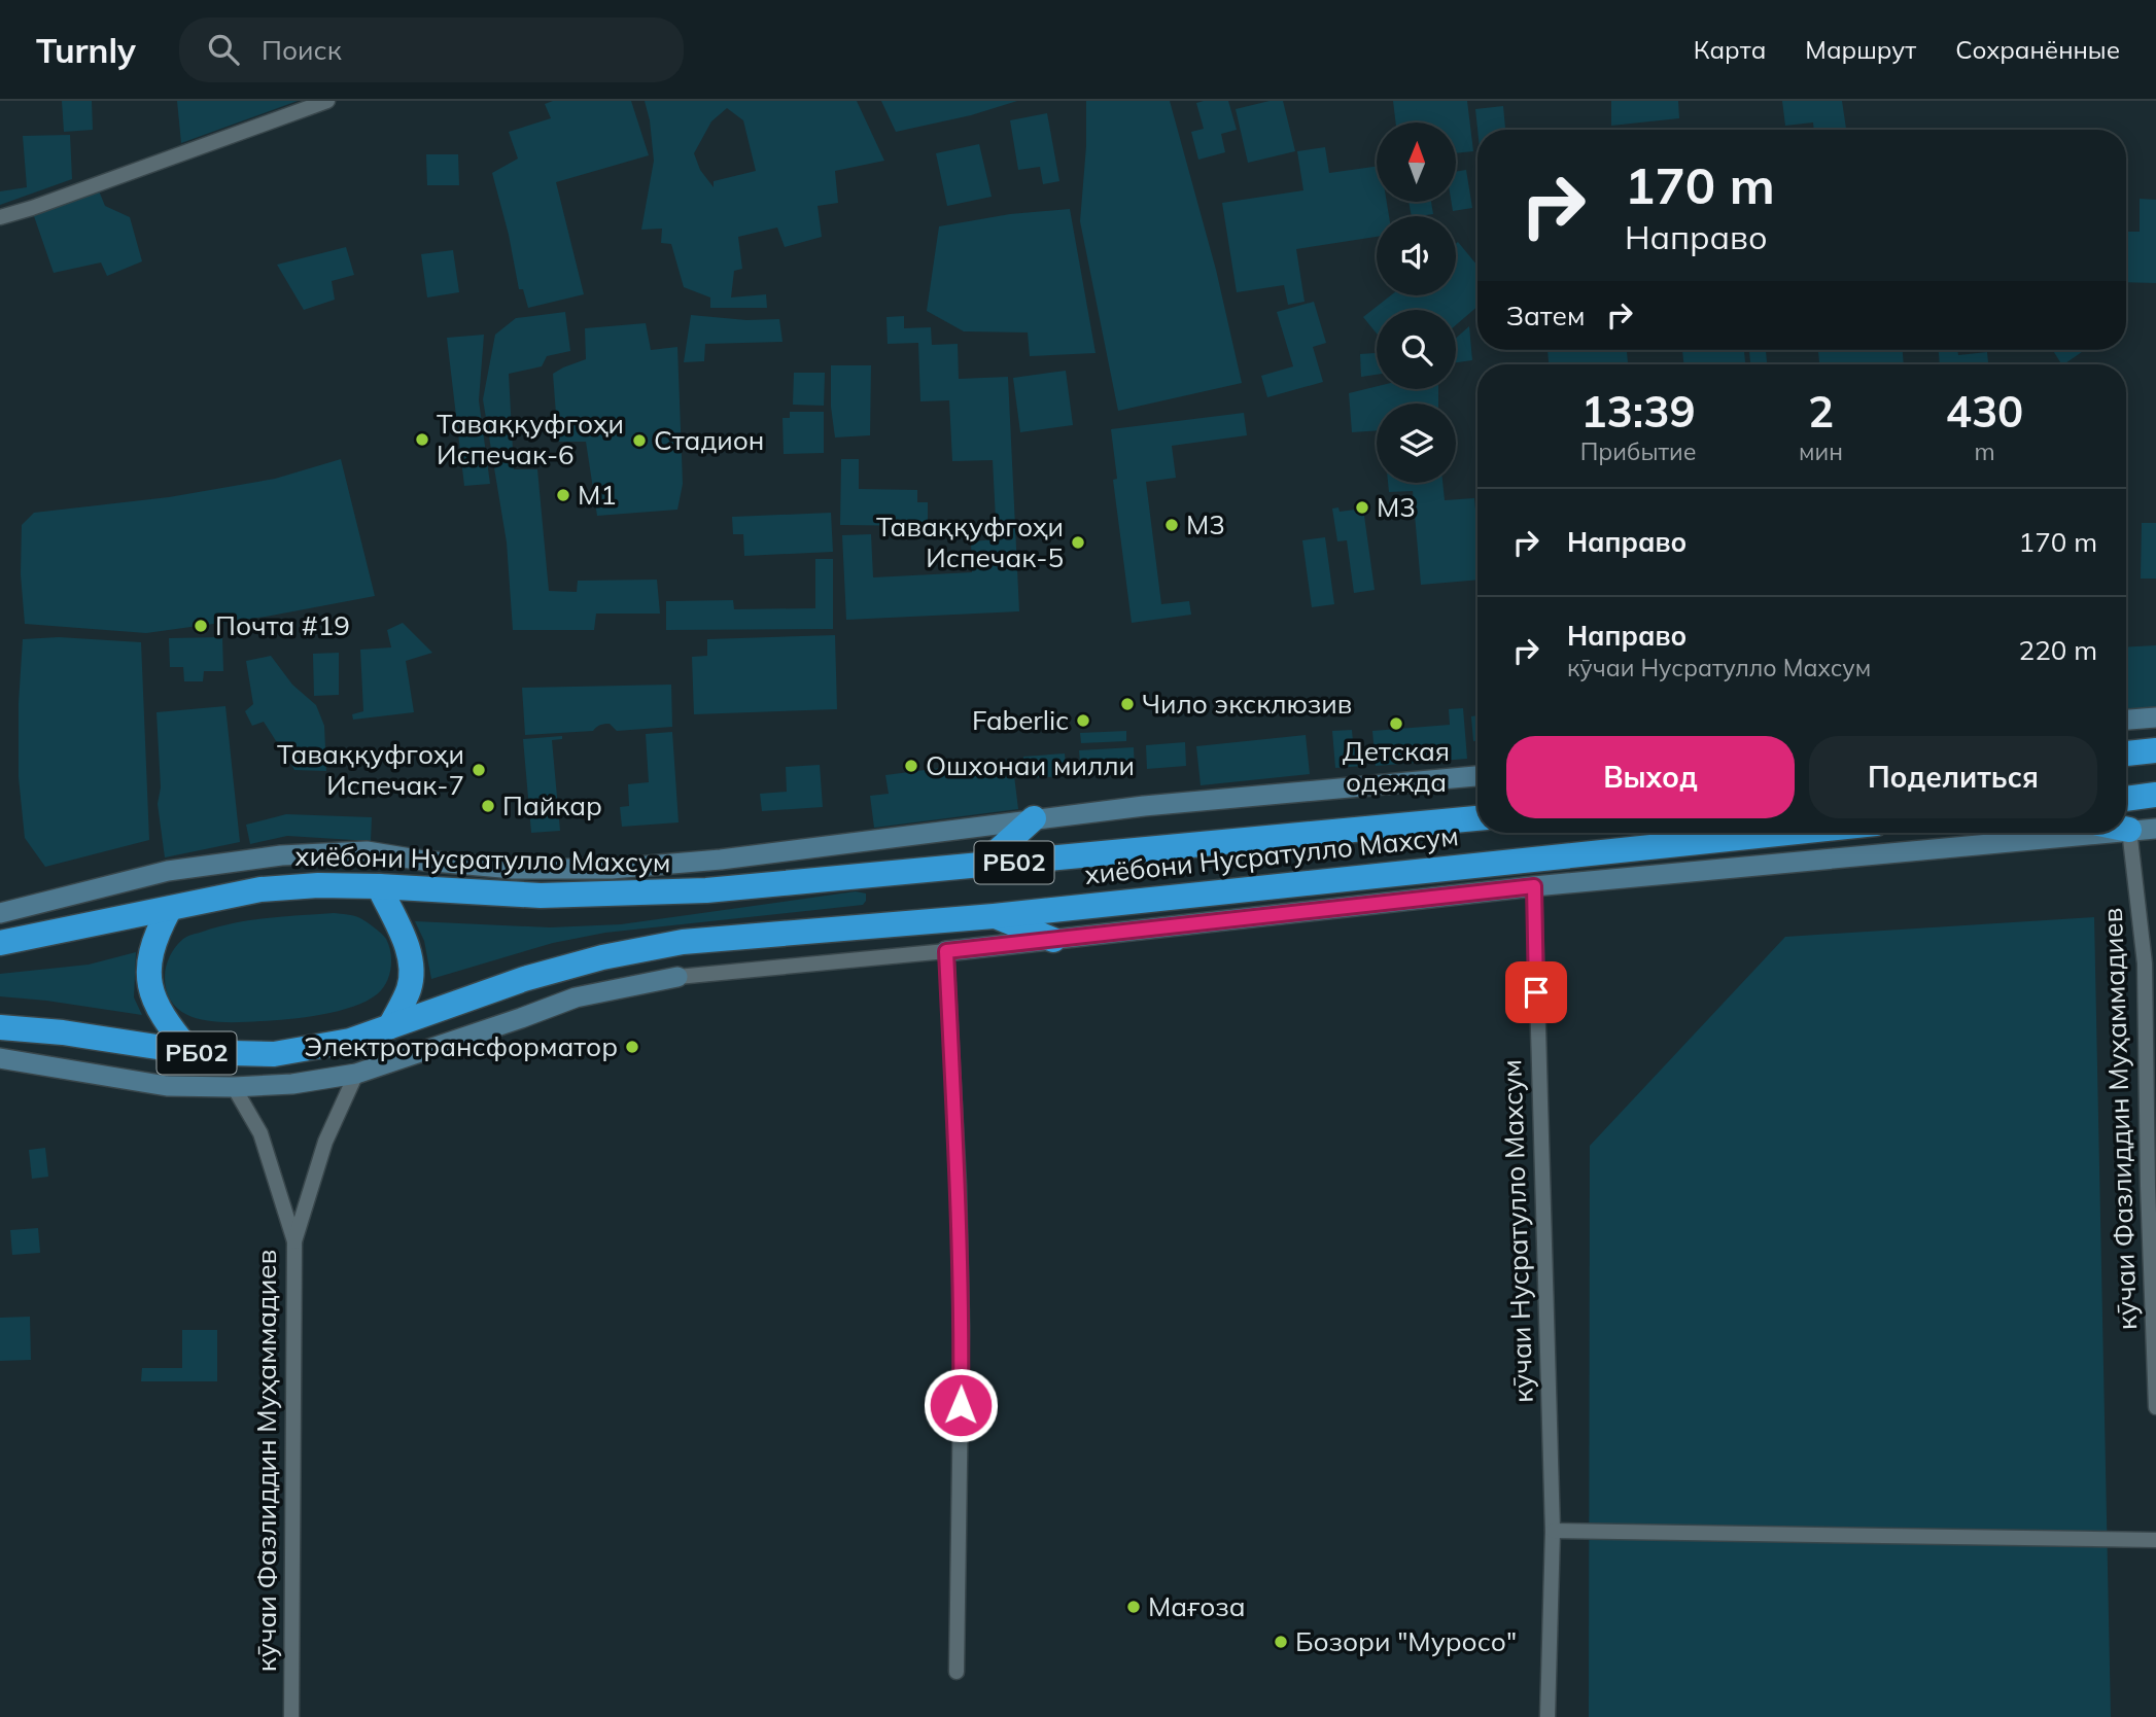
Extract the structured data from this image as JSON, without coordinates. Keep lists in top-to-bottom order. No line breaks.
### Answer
{"streets":{"highway":["хиёбони Нусратулло Махсум","РБ02"],"street":["кӯчаи Фазлиддин Муҳаммадиев","кӯчаи Нусратулло Махсум"]},"crossings":[["хиёбони Нусратулло Махсум","РБ02"]],"places":["Таваққуфгоҳи Испечак-6","Стадион","М1","М3","M3","Таваққуфгоҳи Испечак-5","Почта #19","Чило эксклюзив","Faberlic","Детская одежда","Ошхонаи милли","Таваққуфгоҳи Испечак-7","Пайкар","Электротрансформатор","Мағоза","Бозори \"Муросо\""],"north":"top","page":{"header":"Turnly","search":"Поиск","nav":["Карта","Маршрут","Сохранённые"],"turn":["170 m","Направо"],"then":"Затем","eta":["13:39","Прибытие","2","мин","430","m"],"list":[{"name":"Направо","value":"170 m"},{"name":"Направо","note":"кӯчаи Нусратулло Махсум","value":"220 m"}],"buttons":["Выход","Поделиться"]}}
